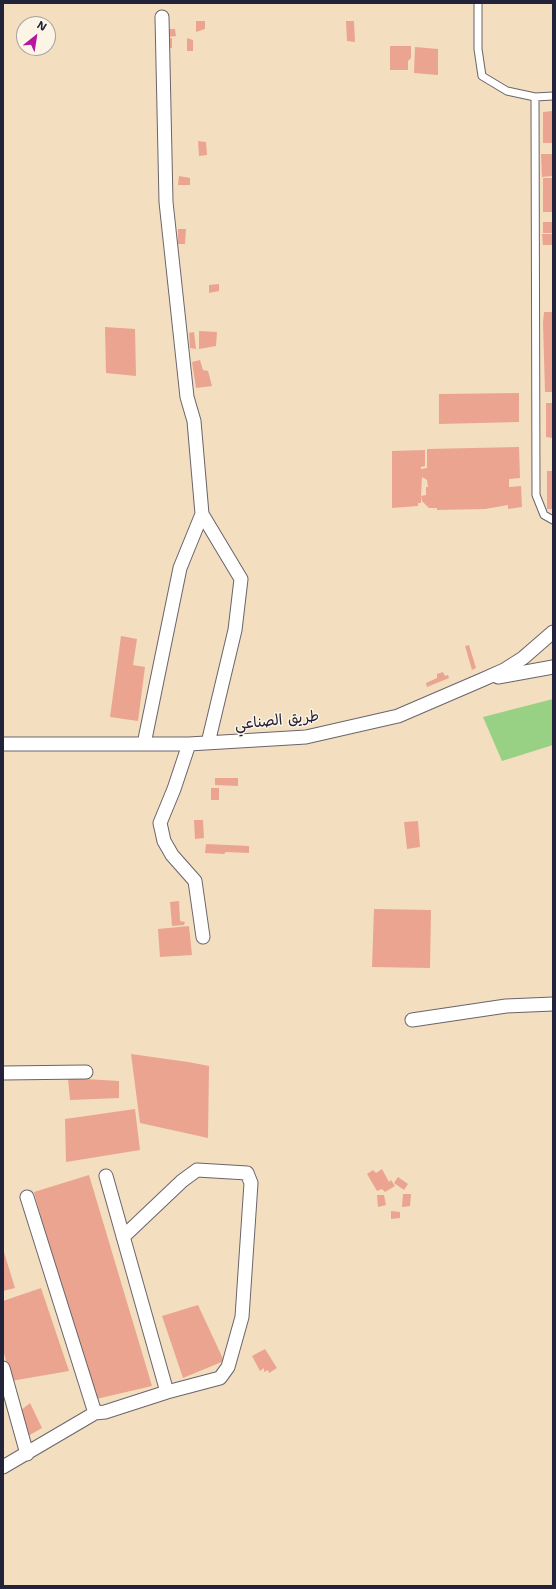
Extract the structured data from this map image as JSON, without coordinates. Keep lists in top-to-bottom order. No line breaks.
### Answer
{"streets":{"street":["طريق الصناعي"]},"north":"top right"}
